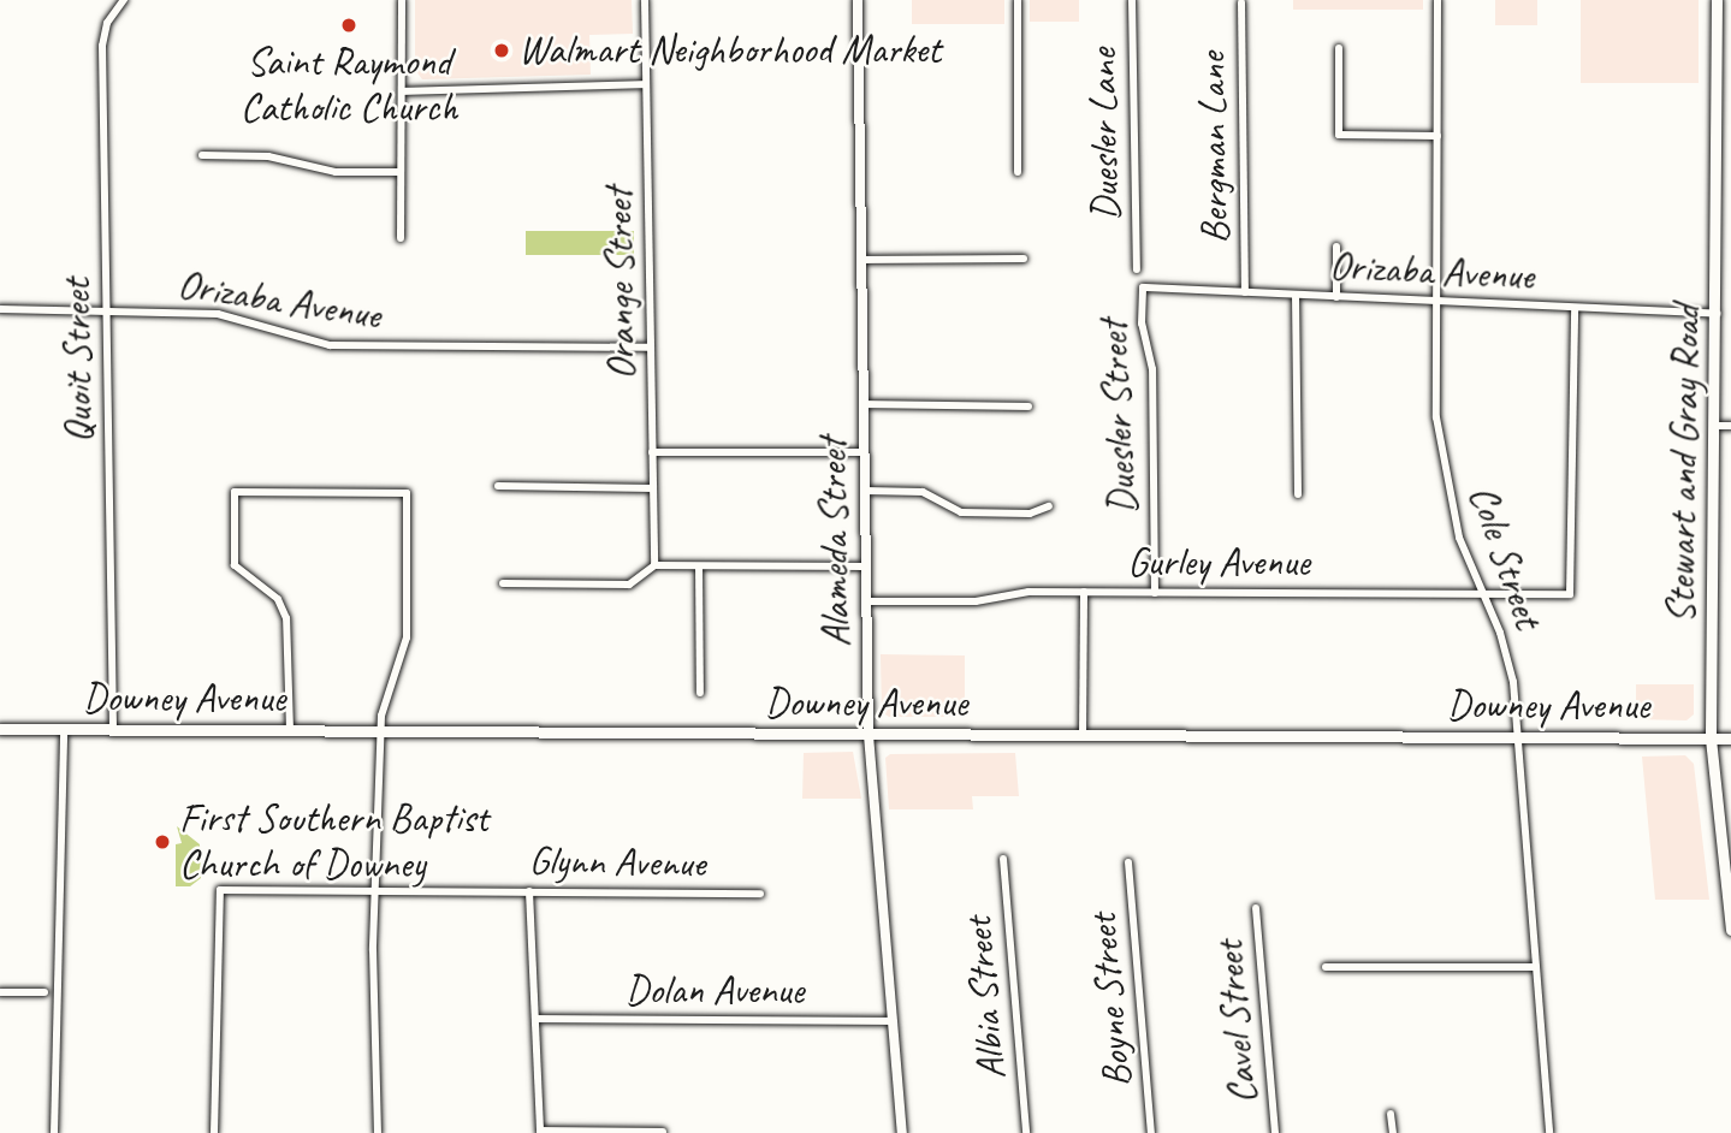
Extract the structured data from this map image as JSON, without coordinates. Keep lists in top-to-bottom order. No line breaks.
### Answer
{"streets":{"main road":["Stewart and Gray Road","Downey Avenue"],"street":["Duesler Lane","Bergman Lane","Orizaba Avenue","Orange Street","Quoit Street","Duesler Street","Alameda Street","Cole Street","Gurley Avenue","Glynn Avenue","Dolan Avenue","Albia Street","Boyne Street","Cavel Street"]},"crossings":[["Bergman Lane","Orizaba Avenue"],["Orizaba Avenue","Orange Street"],["Orizaba Avenue","Quoit Street"],["Orizaba Avenue","Duesler Street"],["Orizaba Avenue","Stewart and Gray Road"],["Orizaba Avenue","Cole Street"],["Orizaba Avenue","Gurley Avenue"],["Quoit Street","Downey Avenue"],["Duesler Street","Gurley Avenue"],["Stewart and Gray Road","Downey Avenue"],["Alameda Street","Gurley Avenue"],["Alameda Street","Downey Avenue"],["Alameda Street","Dolan Avenue"],["Cole Street","Gurley Avenue"],["Cole Street","Downey Avenue"]],"places":["Saint Raymond Catholic Church","Walmart Neighborhood Market","First Southern Baptist Church of Downey"]}
